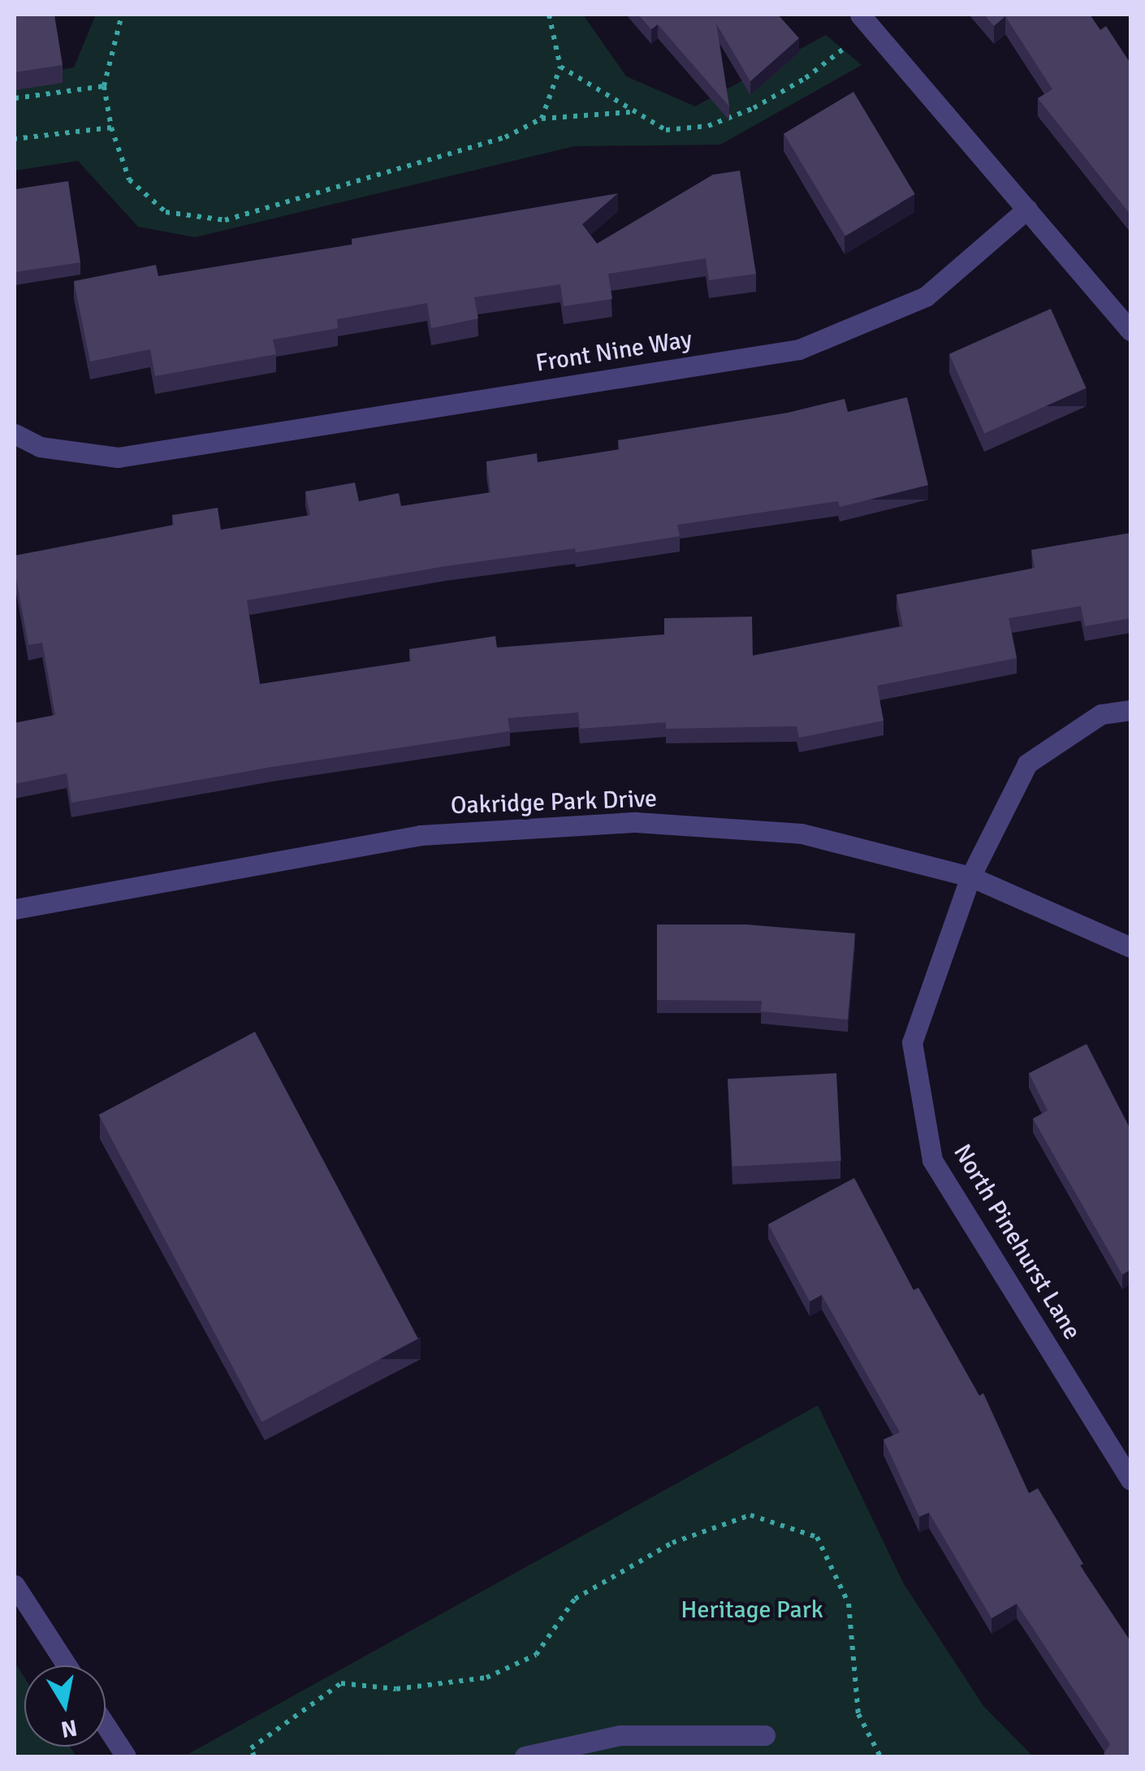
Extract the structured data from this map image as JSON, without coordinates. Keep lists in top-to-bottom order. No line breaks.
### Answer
{"streets":{"street":["Front Nine Way","Oakridge Park Drive","North Pinehurst Lane"]},"crossings":[["Oakridge Park Drive","North Pinehurst Lane"]],"parks":["Heritage Park"],"north":"bottom"}
